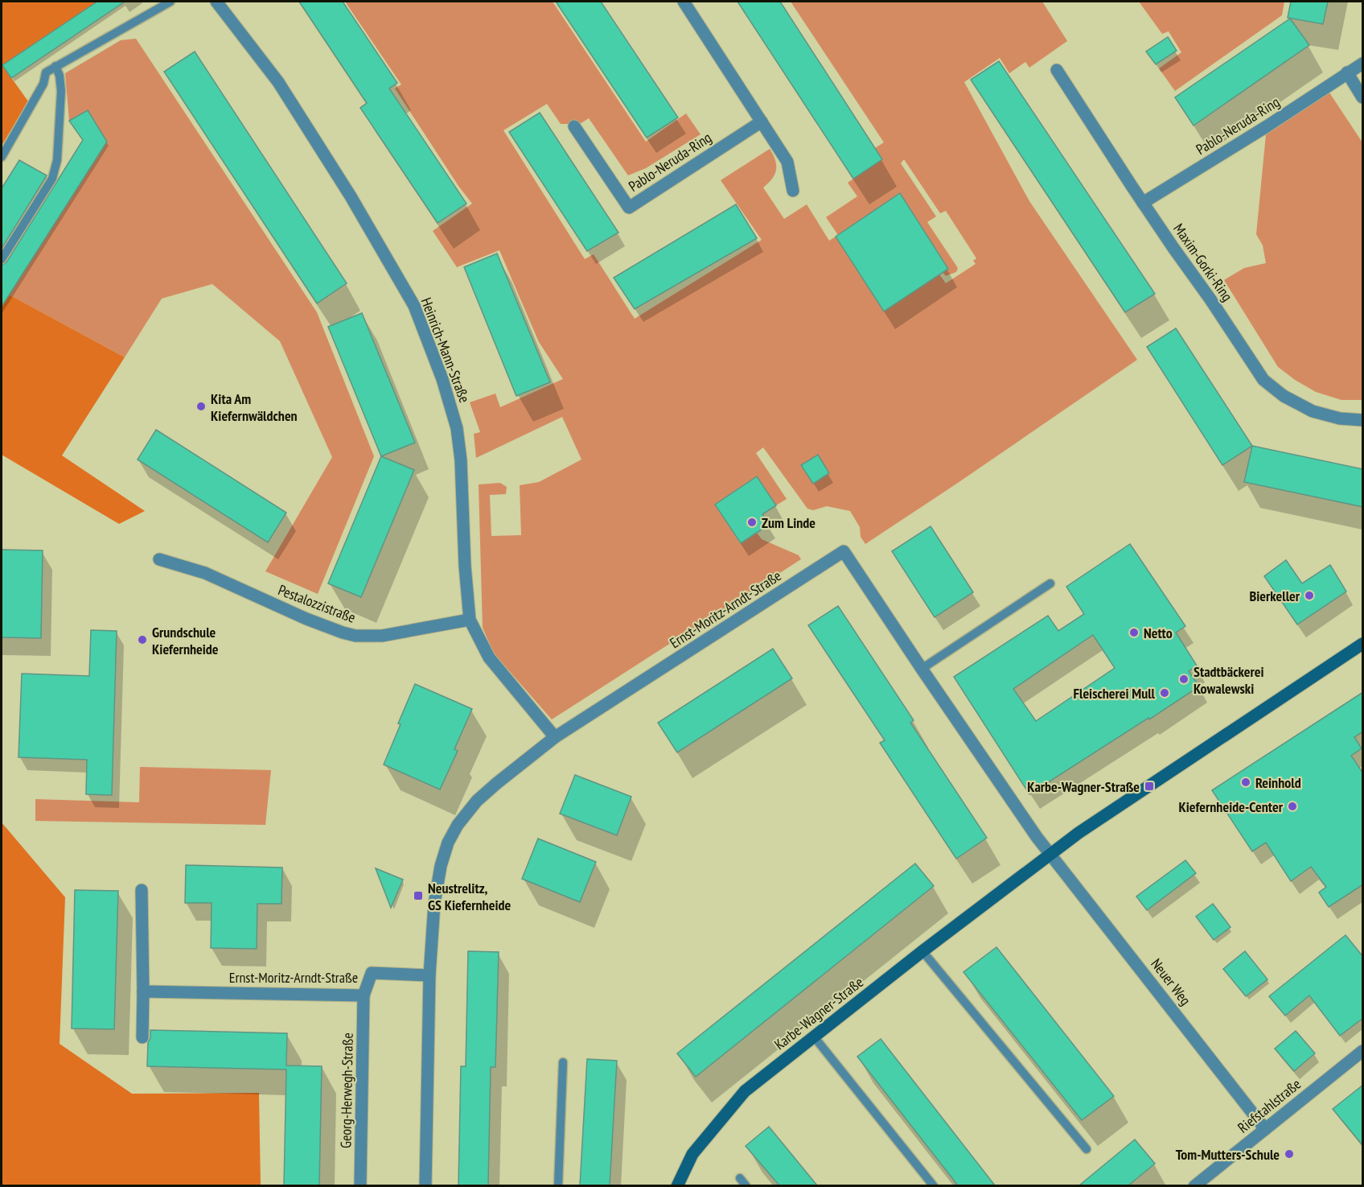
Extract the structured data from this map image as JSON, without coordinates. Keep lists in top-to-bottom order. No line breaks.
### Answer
{"streets":{"street":["Pablo-Neruda-Ring","Maxim-Gorki-Ring","Heinrich-Mann-Straße","Pestalozzistraße","Ernst-Moritz-Arndt-Straße","Neuer Weg","Karbe-Wagner-Straße","Georg-Herwegh-Straße","Riefstahlstraße"]},"crossings":[["Pablo-Neruda-Ring","Maxim-Gorki-Ring"],["Heinrich-Mann-Straße","Pestalozzistraße"],["Heinrich-Mann-Straße","Ernst-Moritz-Arndt-Straße"],["Ernst-Moritz-Arndt-Straße","Neuer Weg"],["Ernst-Moritz-Arndt-Straße","Karbe-Wagner-Straße"],["Ernst-Moritz-Arndt-Straße","Georg-Herwegh-Straße"],["Neuer Weg","Karbe-Wagner-Straße"],["Neuer Weg","Riefstahlstraße"]],"places":{"other":["Kita Am Kiefernwäldchen","Zum Linde","Bierkeller","Netto","Grundschule Kiefernheide","Stadtbäckerei Kowalewski","Fleischerei Mull","Reinhold","Kiefernheide-Center","Tom-Mutters-Schule"],"transit":["Karbe-Wagner-Straße","Neustrelitz, GS Kiefernheide"]}}
